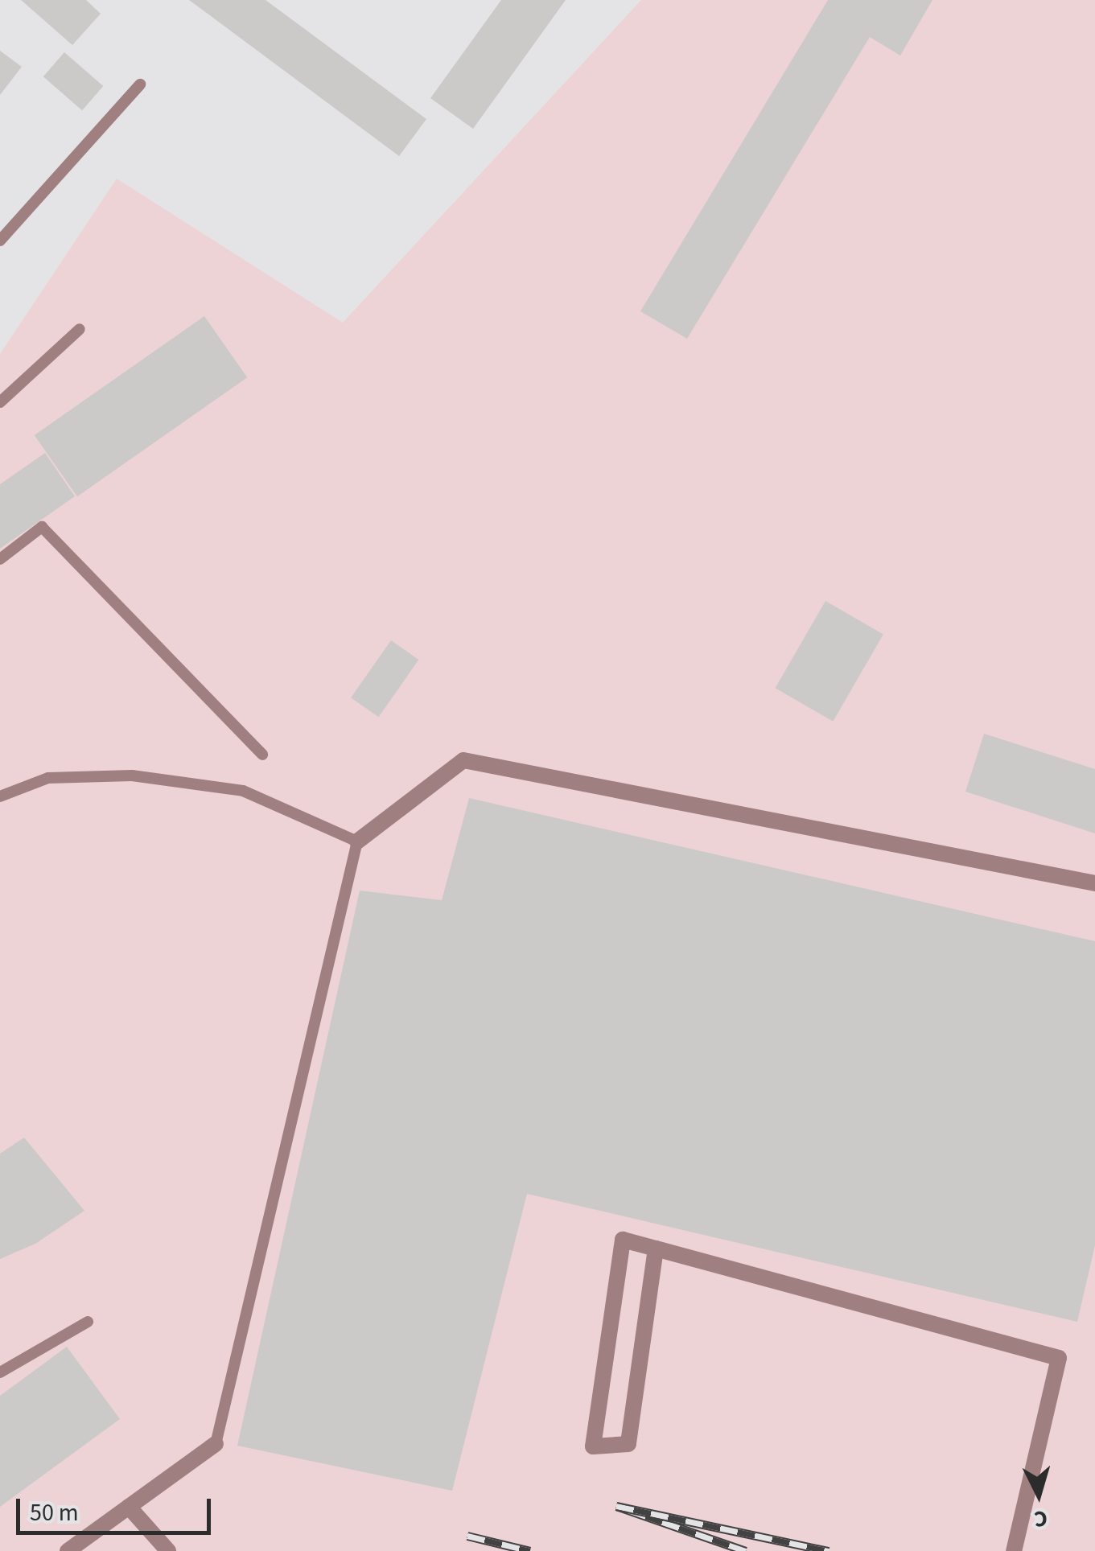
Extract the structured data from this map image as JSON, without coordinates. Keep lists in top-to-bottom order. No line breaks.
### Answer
{"scale_bar":"50 m","north":"bottom"}
